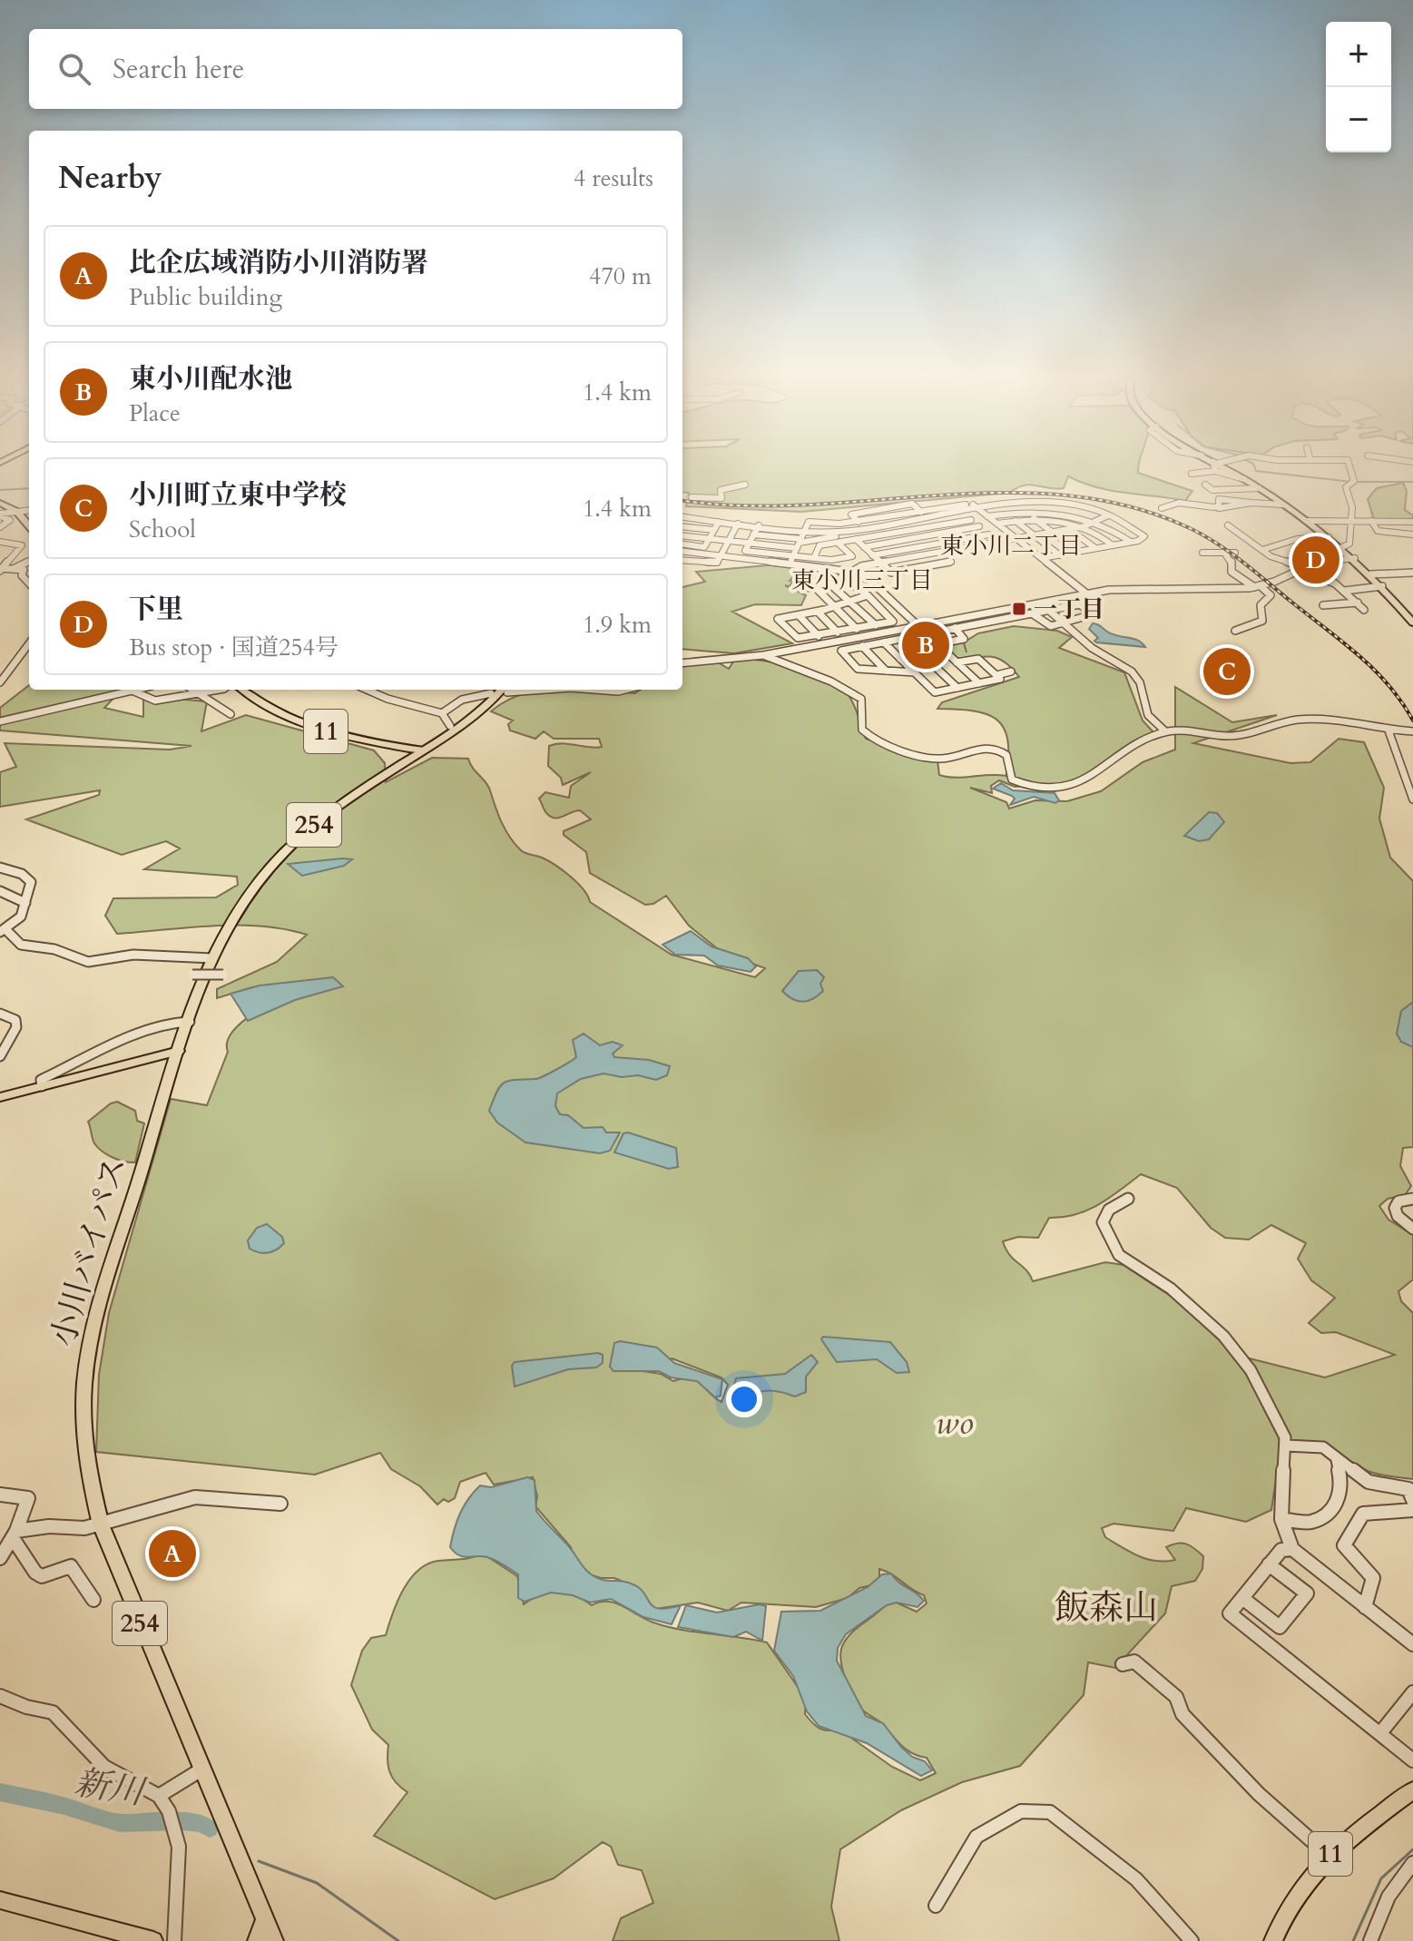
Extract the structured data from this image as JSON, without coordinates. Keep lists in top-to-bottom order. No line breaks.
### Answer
{"streets":{"highway":["254","小川バイパス"],"main road":["11"]},"crossings":[["11","小川バイパス"]],"districts":["東小川二丁目","東小川三丁目","飯森山"],"water":["新川"],"parks":["wo"],"places":{"transit":["一丁目"]},"page":{"map_buttons":["+","−"],"search":"Search here","heading":["Nearby","4 results"],"list":[{"mark":"A","name":"比企広域消防小川消防署","note":"Public building","value":"470 m"},{"mark":"B","name":"東小川配水池","note":"Place","value":"1.4 km"},{"mark":"C","name":"小川町立東中学校","note":"School","value":"1.4 km"},{"mark":"D","name":"下里","note":"Bus stop · 国道254号","value":"1.9 km"}],"pins":["D","B","C","A"]}}
